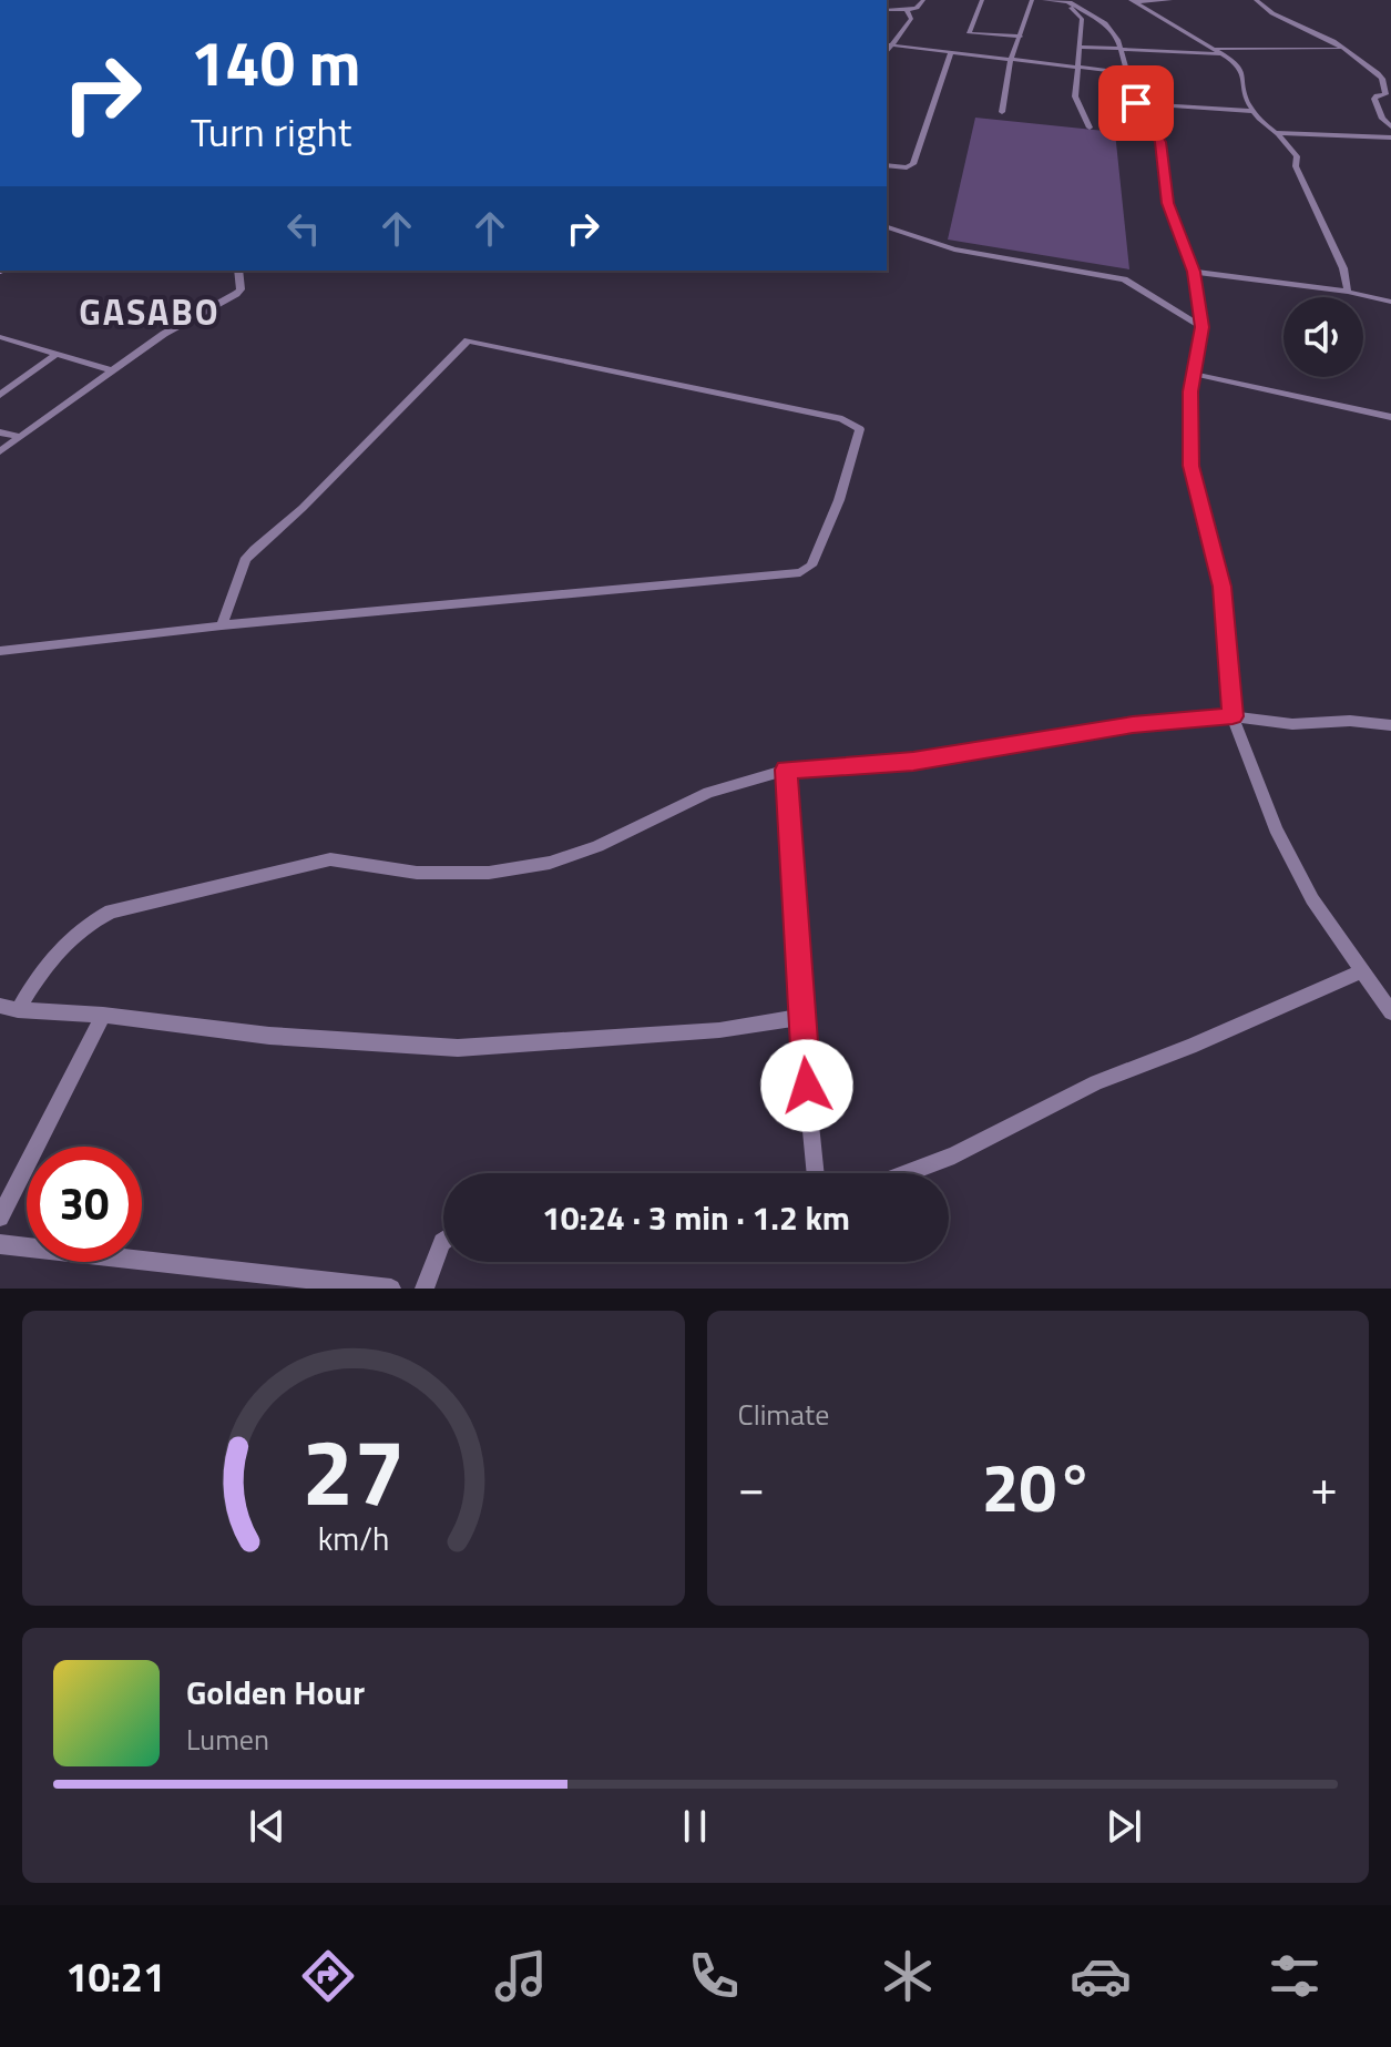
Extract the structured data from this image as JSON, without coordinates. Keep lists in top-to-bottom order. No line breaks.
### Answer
{"districts":["GASABO"],"page":{"turn":["140 m","Turn right"],"limit":"30","trip":"10:24 · 3 min · 1.2 km","tile":"Climate","heat":["−","20°","+"],"song":["Golden Hour","Lumen"],"tabs":"10:21","gauge":["27","km/h"]}}
